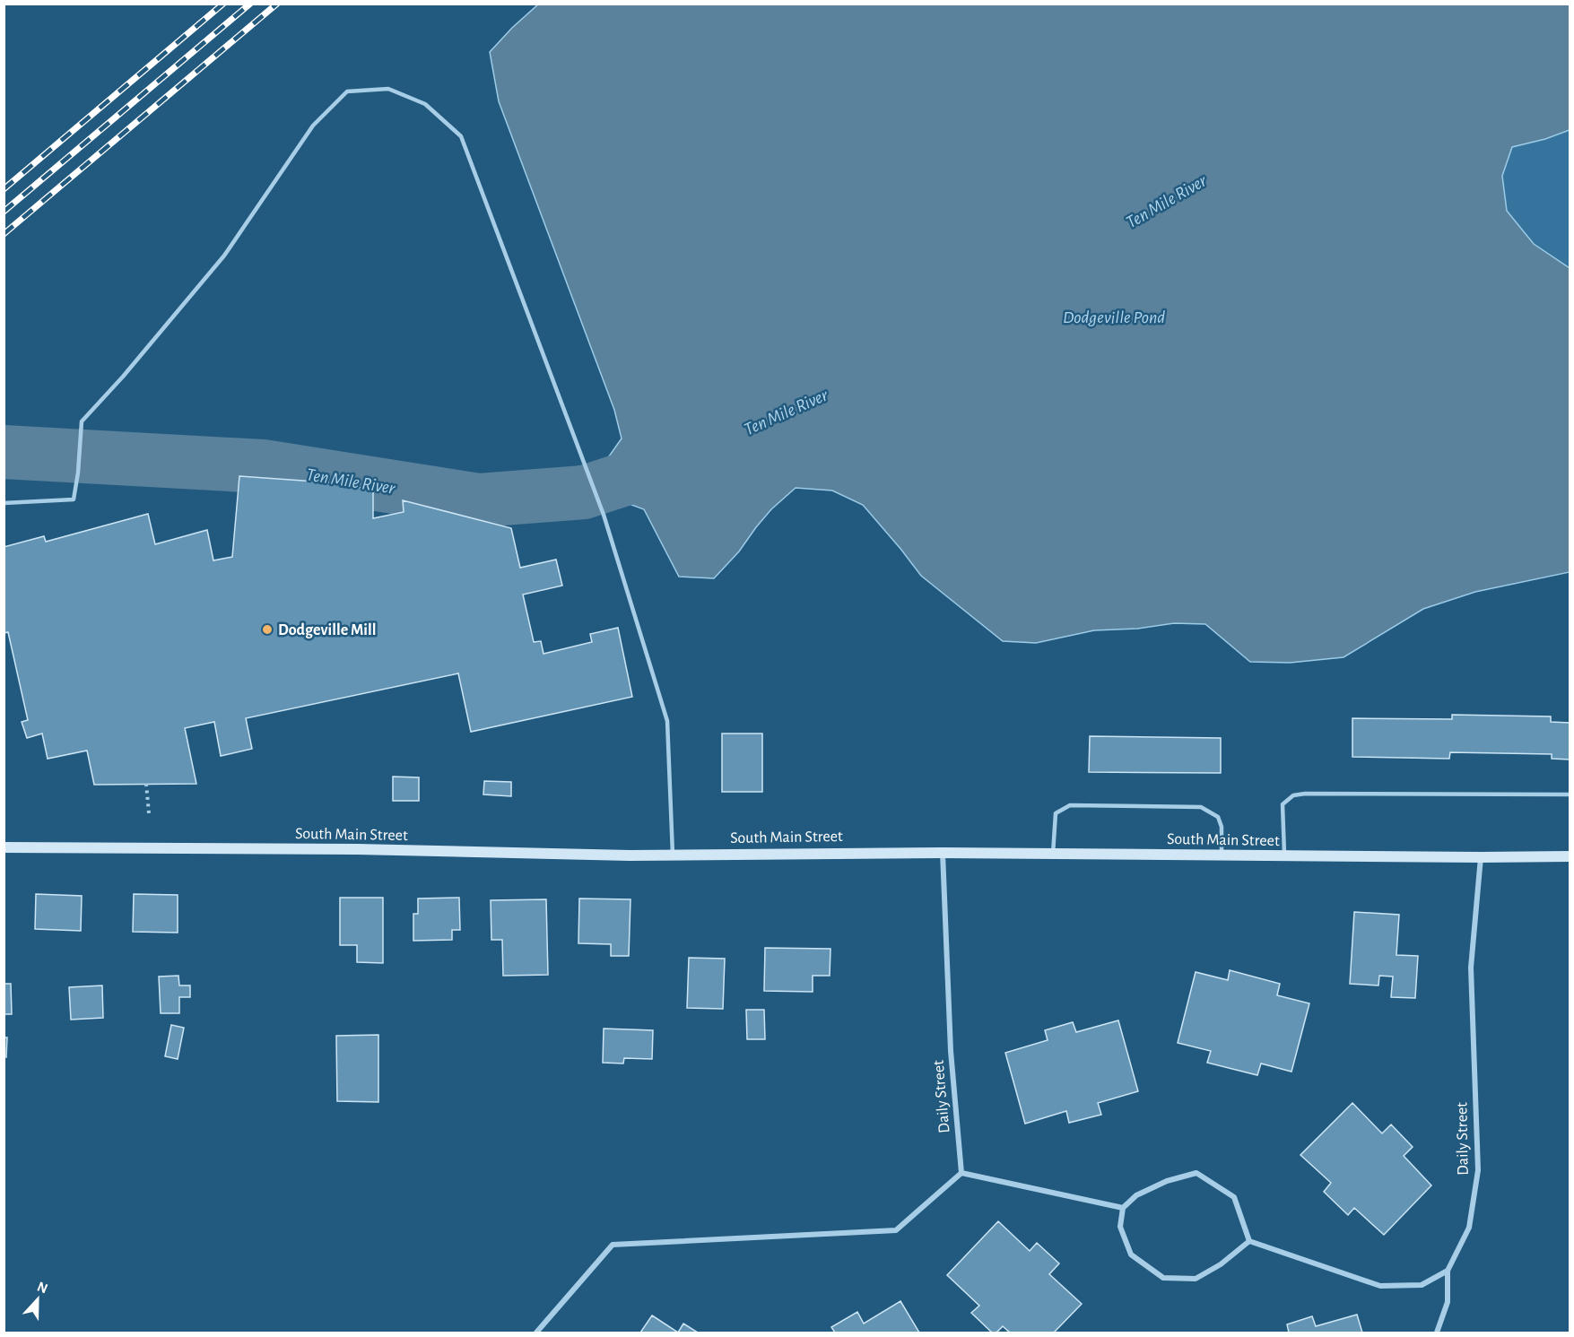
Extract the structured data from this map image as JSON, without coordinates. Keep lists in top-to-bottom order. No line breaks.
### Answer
{"streets":{"main road":["South Main Street"],"street":["Daily Street"]},"crossings":[["South Main Street","Daily Street"]],"water":["Ten Mile River","Dodgeville Pond"],"places":["Dodgeville Mill"],"north":"top"}
